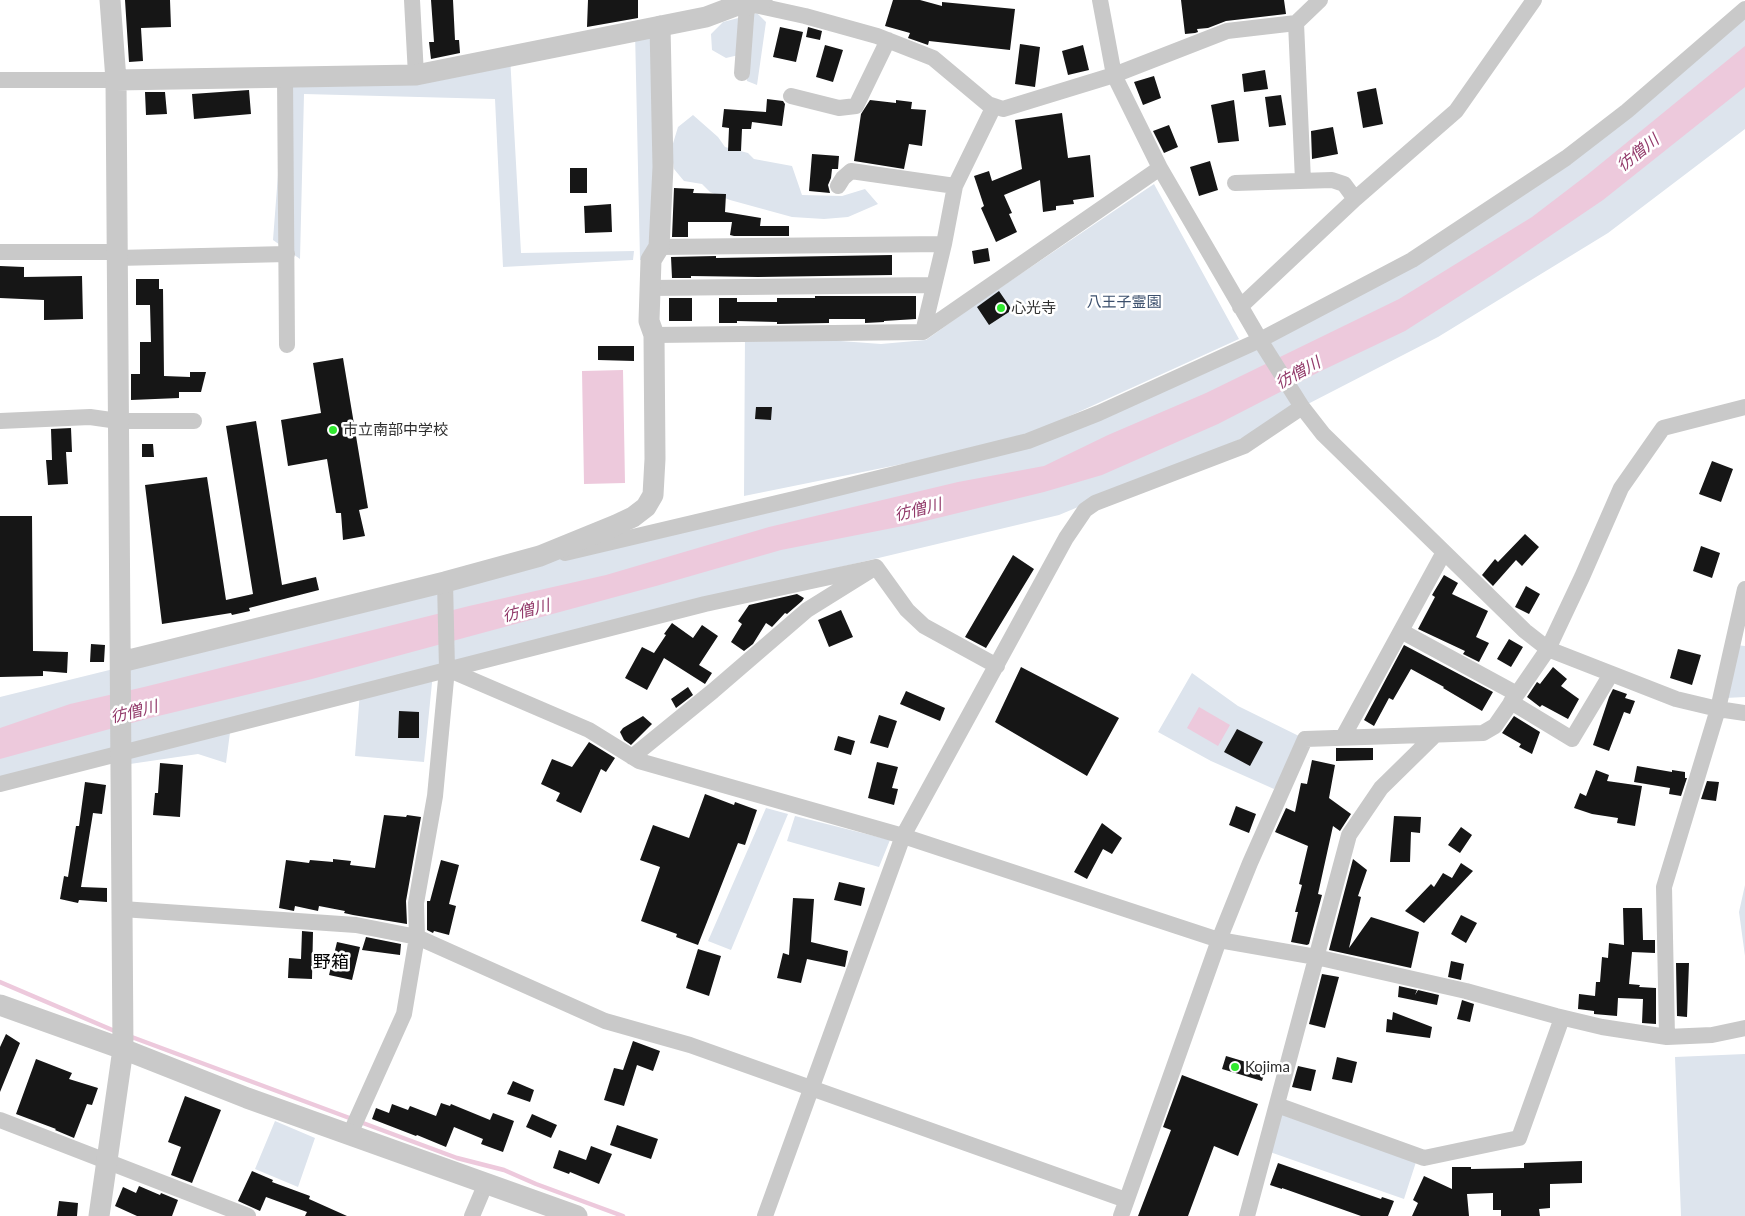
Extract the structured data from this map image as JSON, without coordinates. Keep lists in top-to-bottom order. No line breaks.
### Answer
{"districts":["野箱"],"water":["彷僧川"],"parks":["八王子霊園"],"places":["心光寺","市立南部中学校","Kojima"]}
